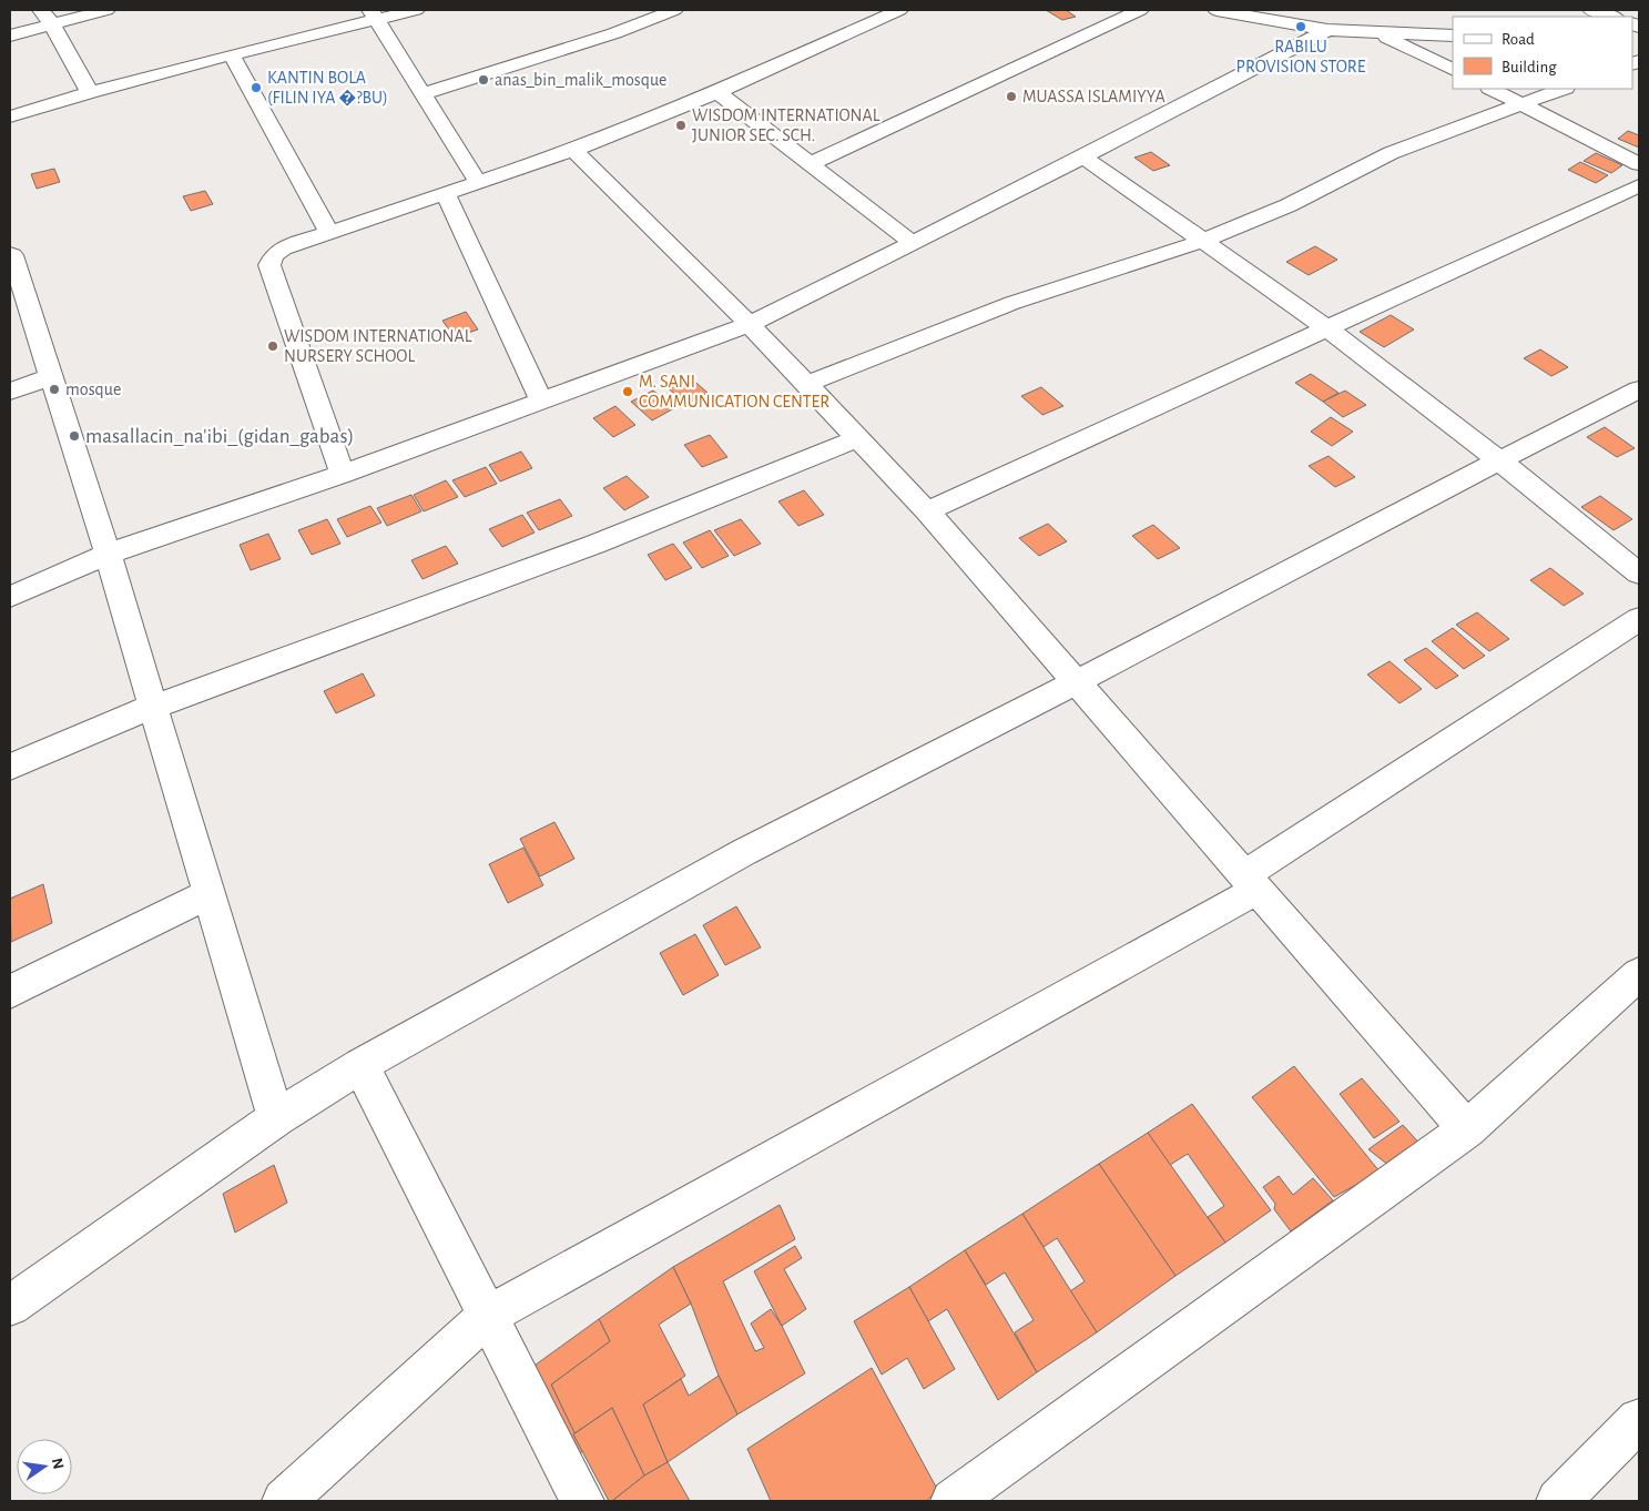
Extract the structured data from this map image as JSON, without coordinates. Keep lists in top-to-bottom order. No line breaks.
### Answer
{"places":["RABILU PROVISION STORE","anas_bin_malik_mosque","KANTIN BOLA (FILIN IYA �?BU)","MUASSA ISLAMIYYA","WISDOM INTERNATIONAL JUNIOR SEC. SCH.","WISDOM INTERNATIONAL NURSERY SCHOOL","mosque","M. SANI COMMUNICATION CENTER","masallacin_na'ibi_(gidan_gabas)"],"legend":["Road","Building"],"north":"right"}
